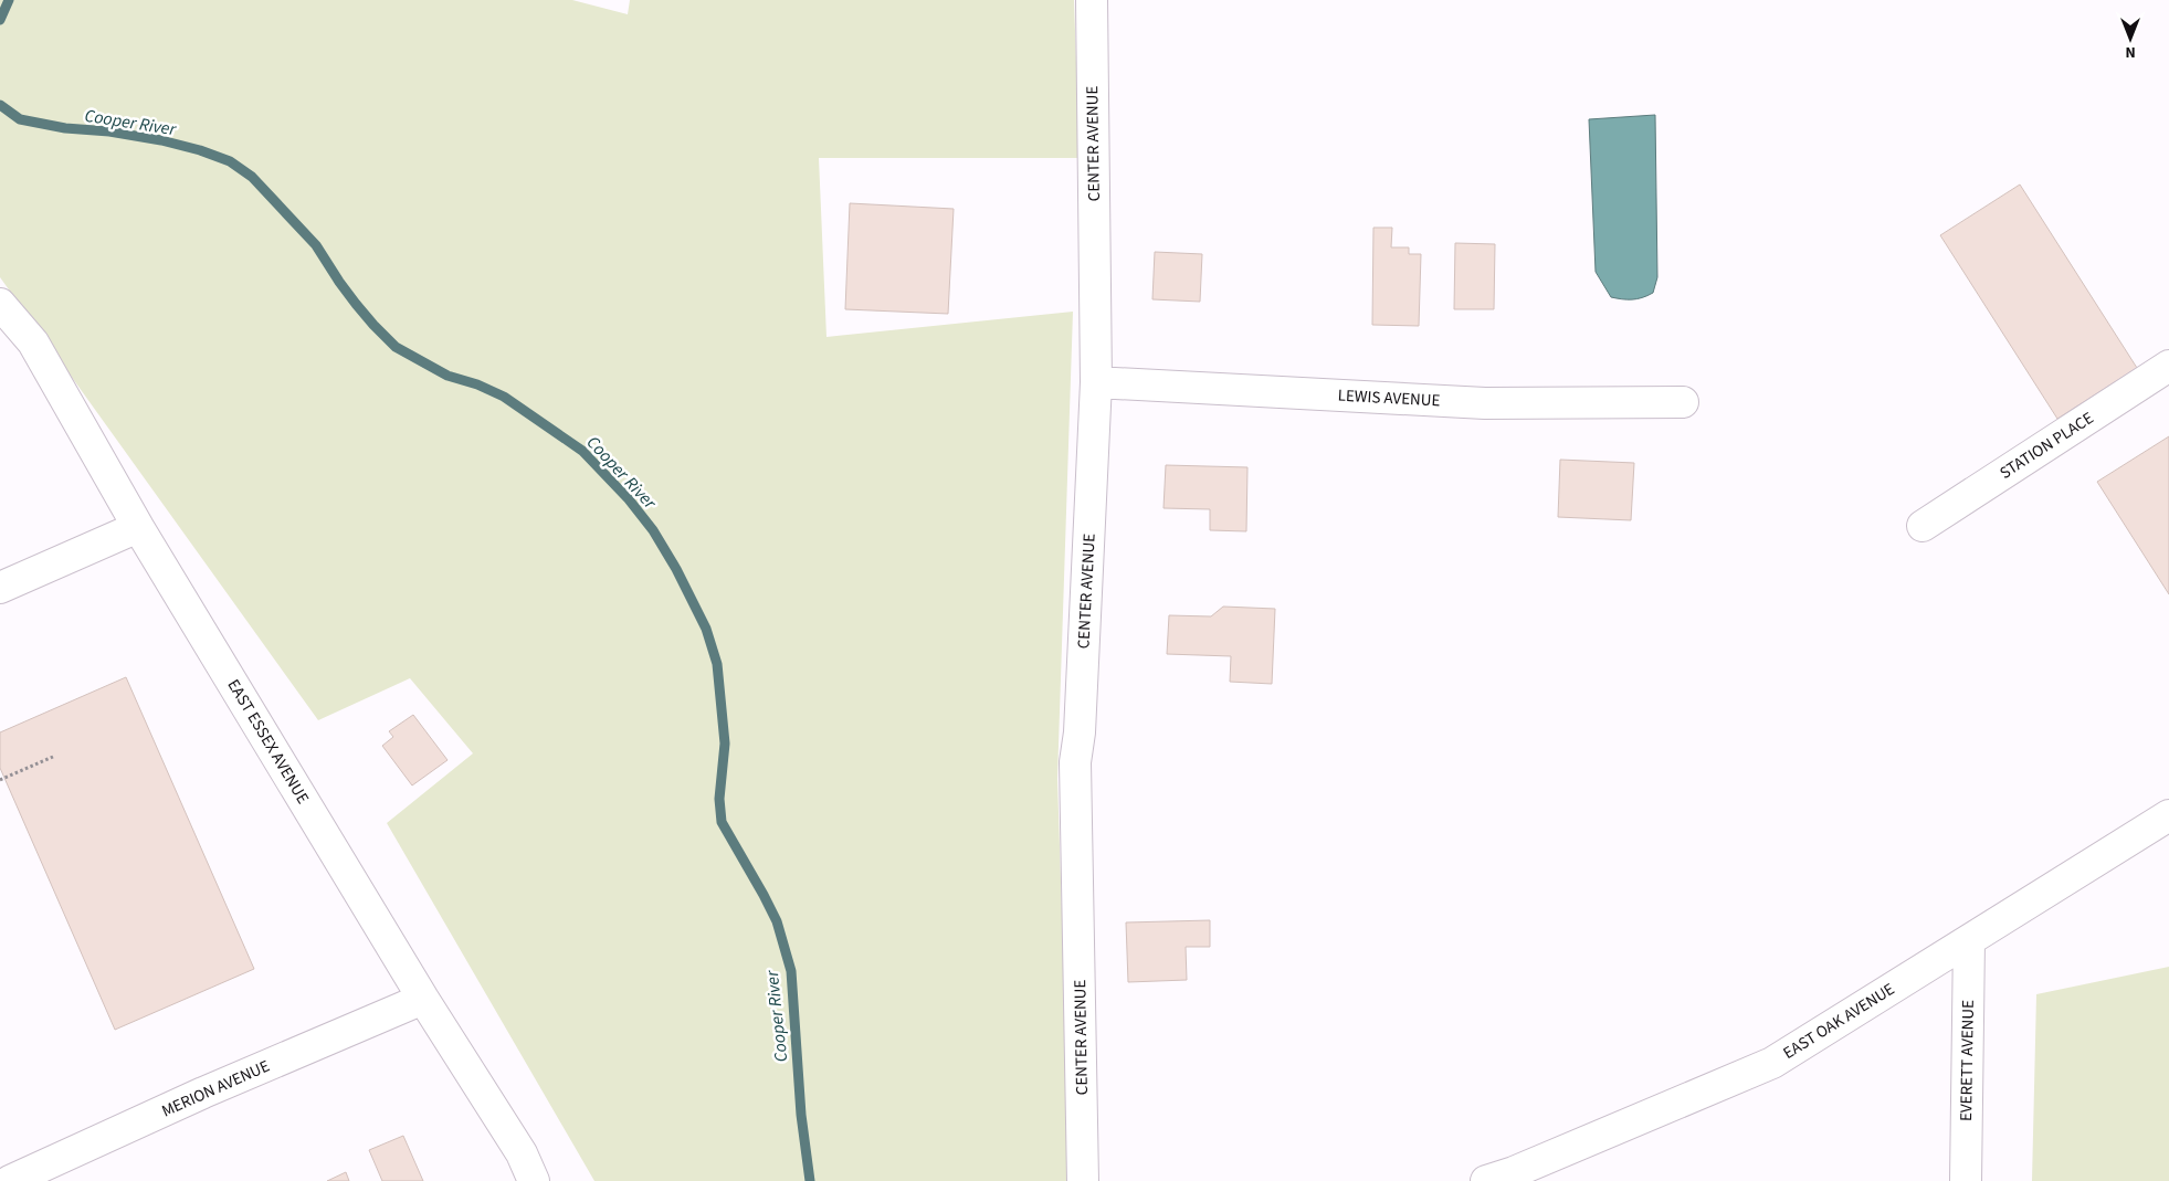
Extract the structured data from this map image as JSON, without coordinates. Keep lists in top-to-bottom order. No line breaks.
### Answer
{"streets":{"street":["CENTER AVENUE","LEWIS AVENUE","STATION PLACE","EAST ESSEX AVENUE","EAST OAK AVENUE","EVERETT AVENUE","MERION AVENUE"]},"crossings":[["CENTER AVENUE","LEWIS AVENUE"],["EAST ESSEX AVENUE","MERION AVENUE"],["EAST OAK AVENUE","EVERETT AVENUE"]],"water":["Cooper River"],"north":"bottom"}
